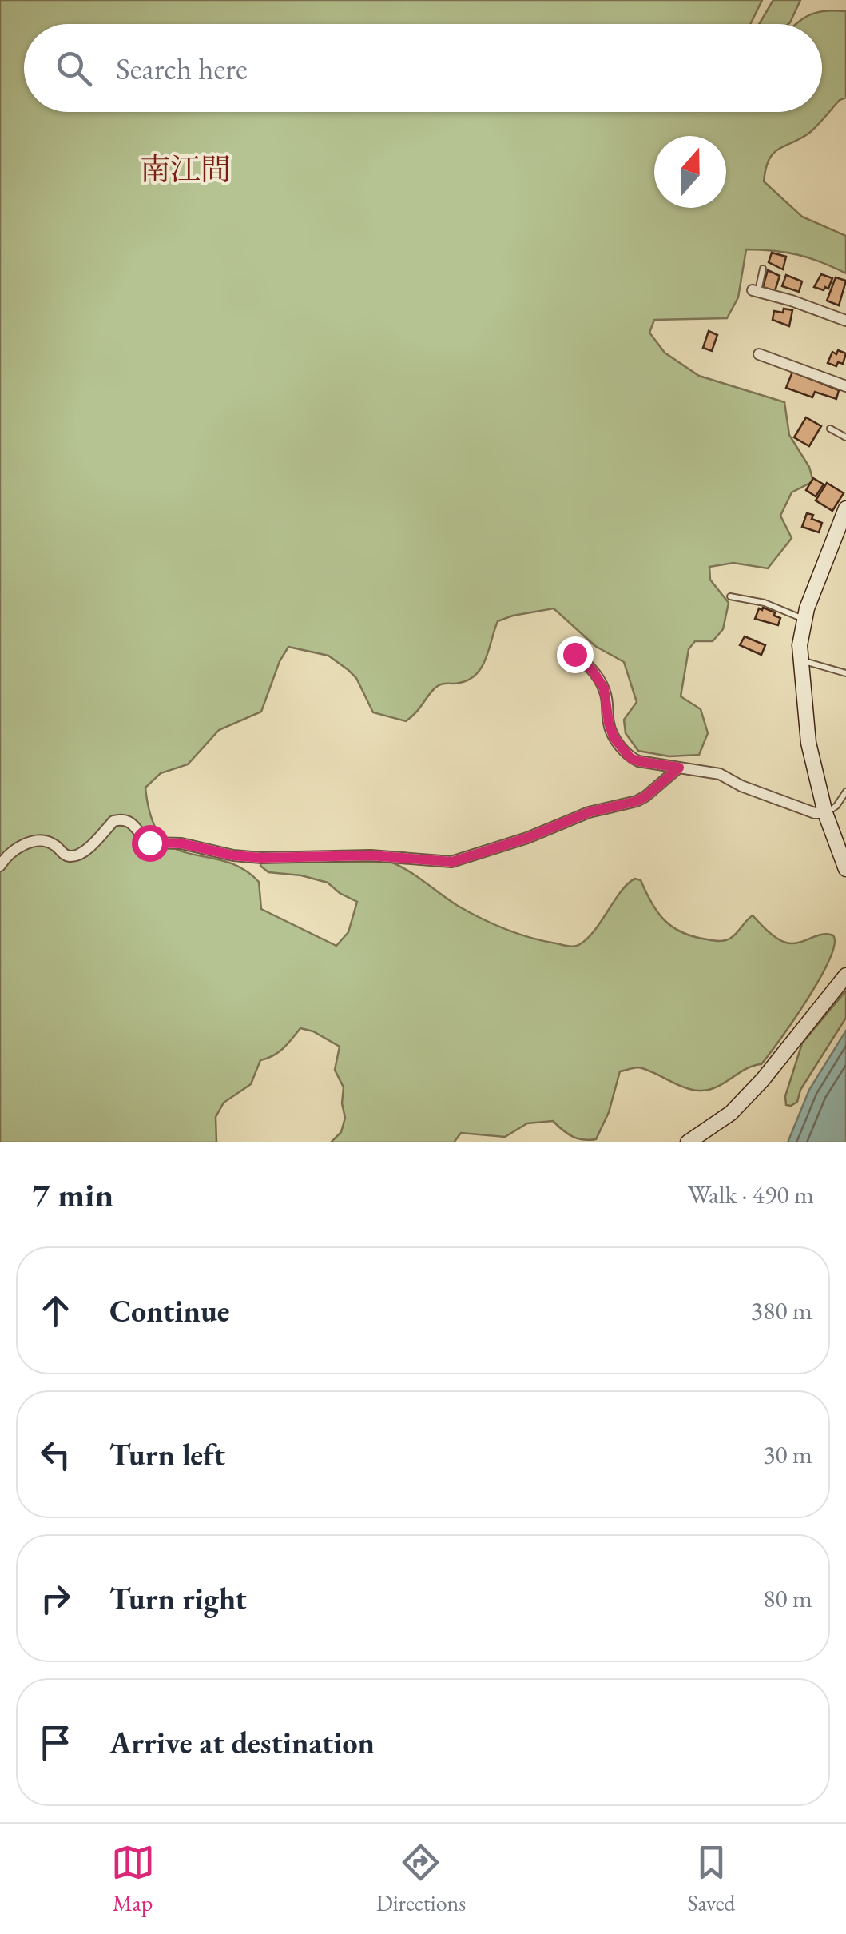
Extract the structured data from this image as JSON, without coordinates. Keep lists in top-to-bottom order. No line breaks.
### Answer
{"districts":["南江間"],"north":"top","page":{"search":"Search here","heading":["7 min","Walk · 490 m"],"list":[["Continue","380 m"],["Turn left","30 m"],["Turn right","80 m"],"Arrive at destination"],"nav":["Map","Directions","Saved"]}}
